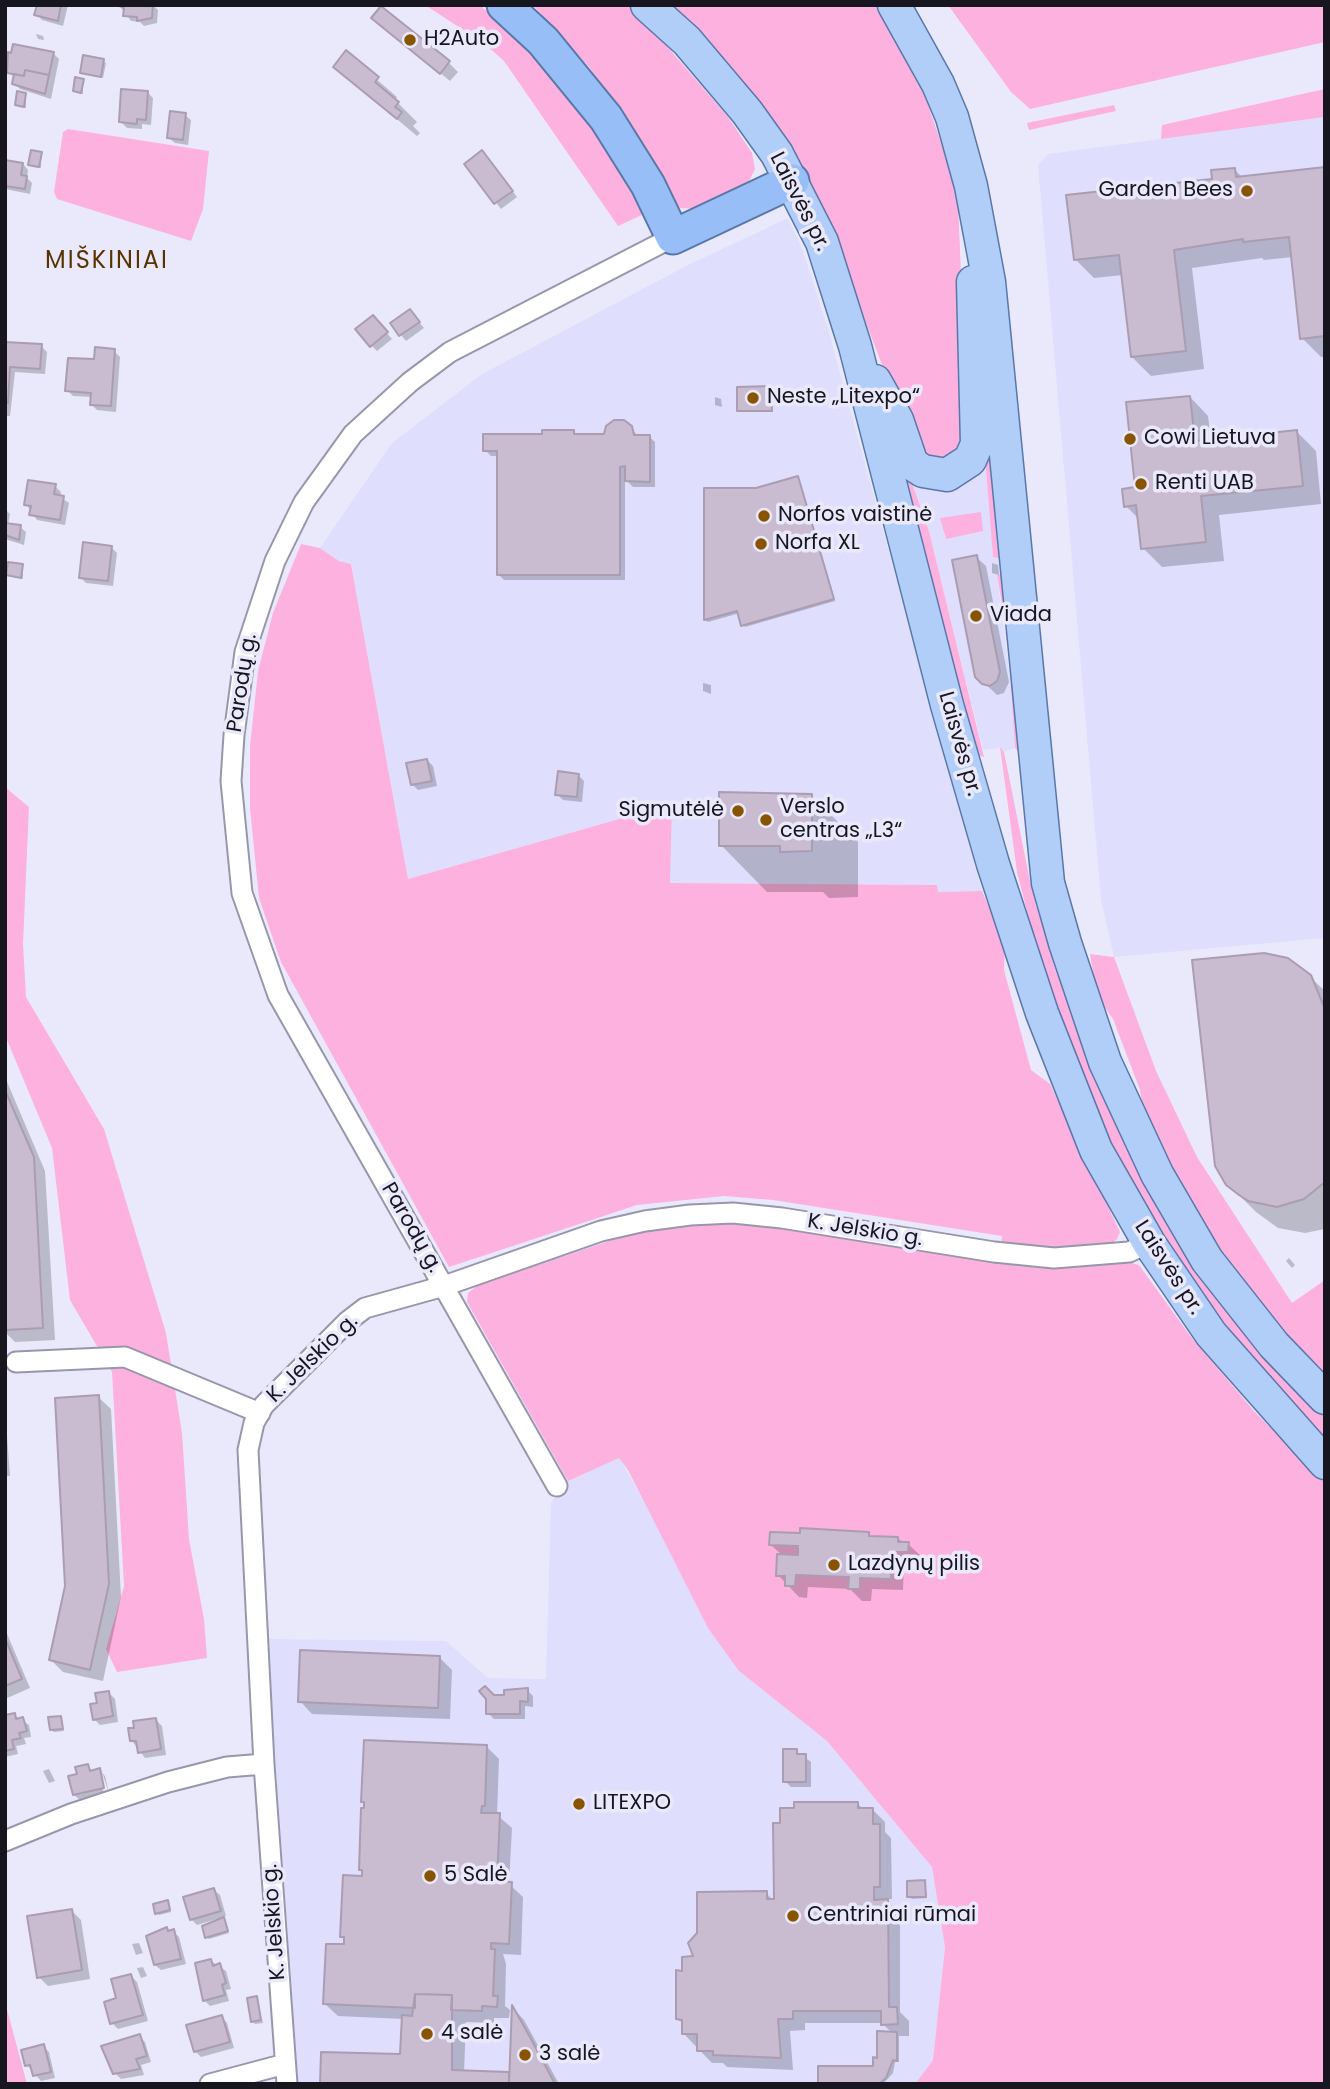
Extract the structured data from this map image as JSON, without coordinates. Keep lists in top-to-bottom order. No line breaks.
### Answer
{"streets":{"main road":["Laisvės pr."],"street":["Parodų g.","K. Jelskio g."]},"crossings":[["Laisvės pr.","K. Jelskio g."],["Parodų g.","K. Jelskio g."]],"districts":["MIŠKINIAI"],"places":["H2Auto","Garden Bees","Neste „Litexpo“","Cowi Lietuva","Renti UAB","Norfos vaistinė","Norfa XL","Viada","Sigmutėlė","Verslo centras „L3“","Lazdynų pilis","LITEXPO","5 Salė","Centriniai rūmai","4 salė","3 salė"]}
